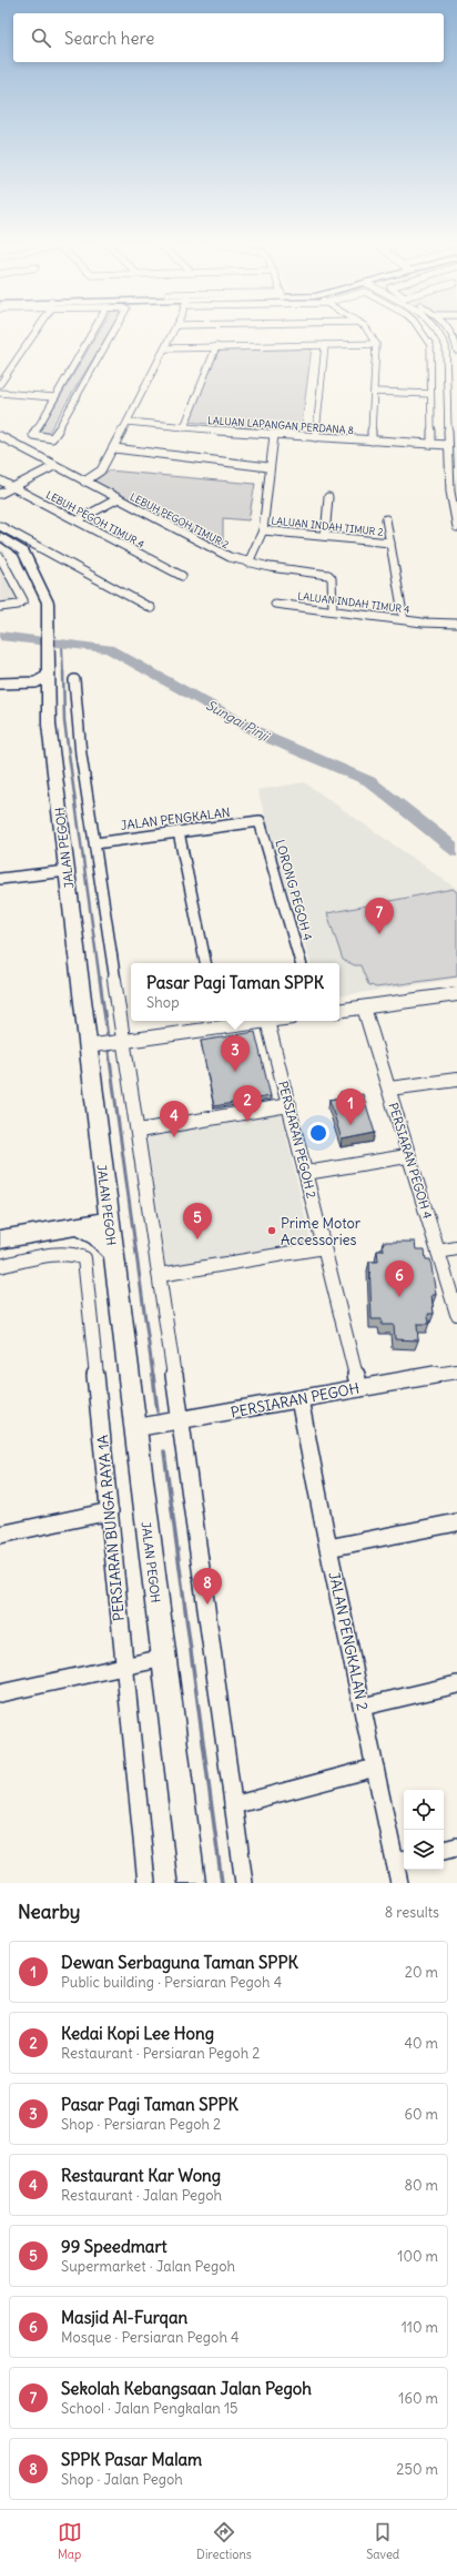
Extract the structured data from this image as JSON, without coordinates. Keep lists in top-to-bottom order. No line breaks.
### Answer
{"streets":{"street":["LALUAN LAPANGAN PERDANA 8","LEBUH PEGOH TIMUR 4","LEBUH PEGOH TIMUR 2","LALUAN INDAH TIMUR 2","LALUAN INDAH TIMUR 4","JALAN PENGKALAN","JALAN PEGOH","LORONG PEGOH 4","PERSIARAN PEGOH 2","PERSIARAN PEGOH 4","PERSIARAN PEGOH","PERSIARAN BUNGA RAYA 1A","JALAN PENGKALAN 2"]},"crossings":[["LEBUH PEGOH TIMUR 2","LALUAN INDAH TIMUR 4"],["JALAN PENGKALAN","LORONG PEGOH 4"],["JALAN PEGOH","PERSIARAN PEGOH"],["PERSIARAN PEGOH 2","PERSIARAN PEGOH"],["PERSIARAN PEGOH","JALAN PENGKALAN 2"]],"water":["Sungai Pinji"],"places":["Prime Motor Accessories"],"page":{"search":"Search here","pins":["7","3","2","1","4","5","6","8"],"popup":["Pasar Pagi Taman SPPK","Shop"],"heading":["Nearby","8 results"],"list":[{"mark":"1","name":"Dewan Serbaguna Taman SPPK","note":"Public building · Persiaran Pegoh 4","value":"20 m"},{"mark":"2","name":"Kedai Kopi Lee Hong","note":"Restaurant · Persiaran Pegoh 2","value":"40 m"},{"mark":"3","name":"Pasar Pagi Taman SPPK","note":"Shop · Persiaran Pegoh 2","value":"60 m"},{"mark":"4","name":"Restaurant Kar Wong","note":"Restaurant · Jalan Pegoh","value":"80 m"},{"mark":"5","name":"99 Speedmart","note":"Supermarket · Jalan Pegoh","value":"100 m"},{"mark":"6","name":"Masjid Al-Furqan","note":"Mosque · Persiaran Pegoh 4","value":"110 m"},{"mark":"7","name":"Sekolah Kebangsaan Jalan Pegoh","note":"School · Jalan Pengkalan 15","value":"160 m"},{"mark":"8","name":"SPPK Pasar Malam","note":"Shop · Jalan Pegoh","value":"250 m"}],"nav":["Map","Directions","Saved"]}}
